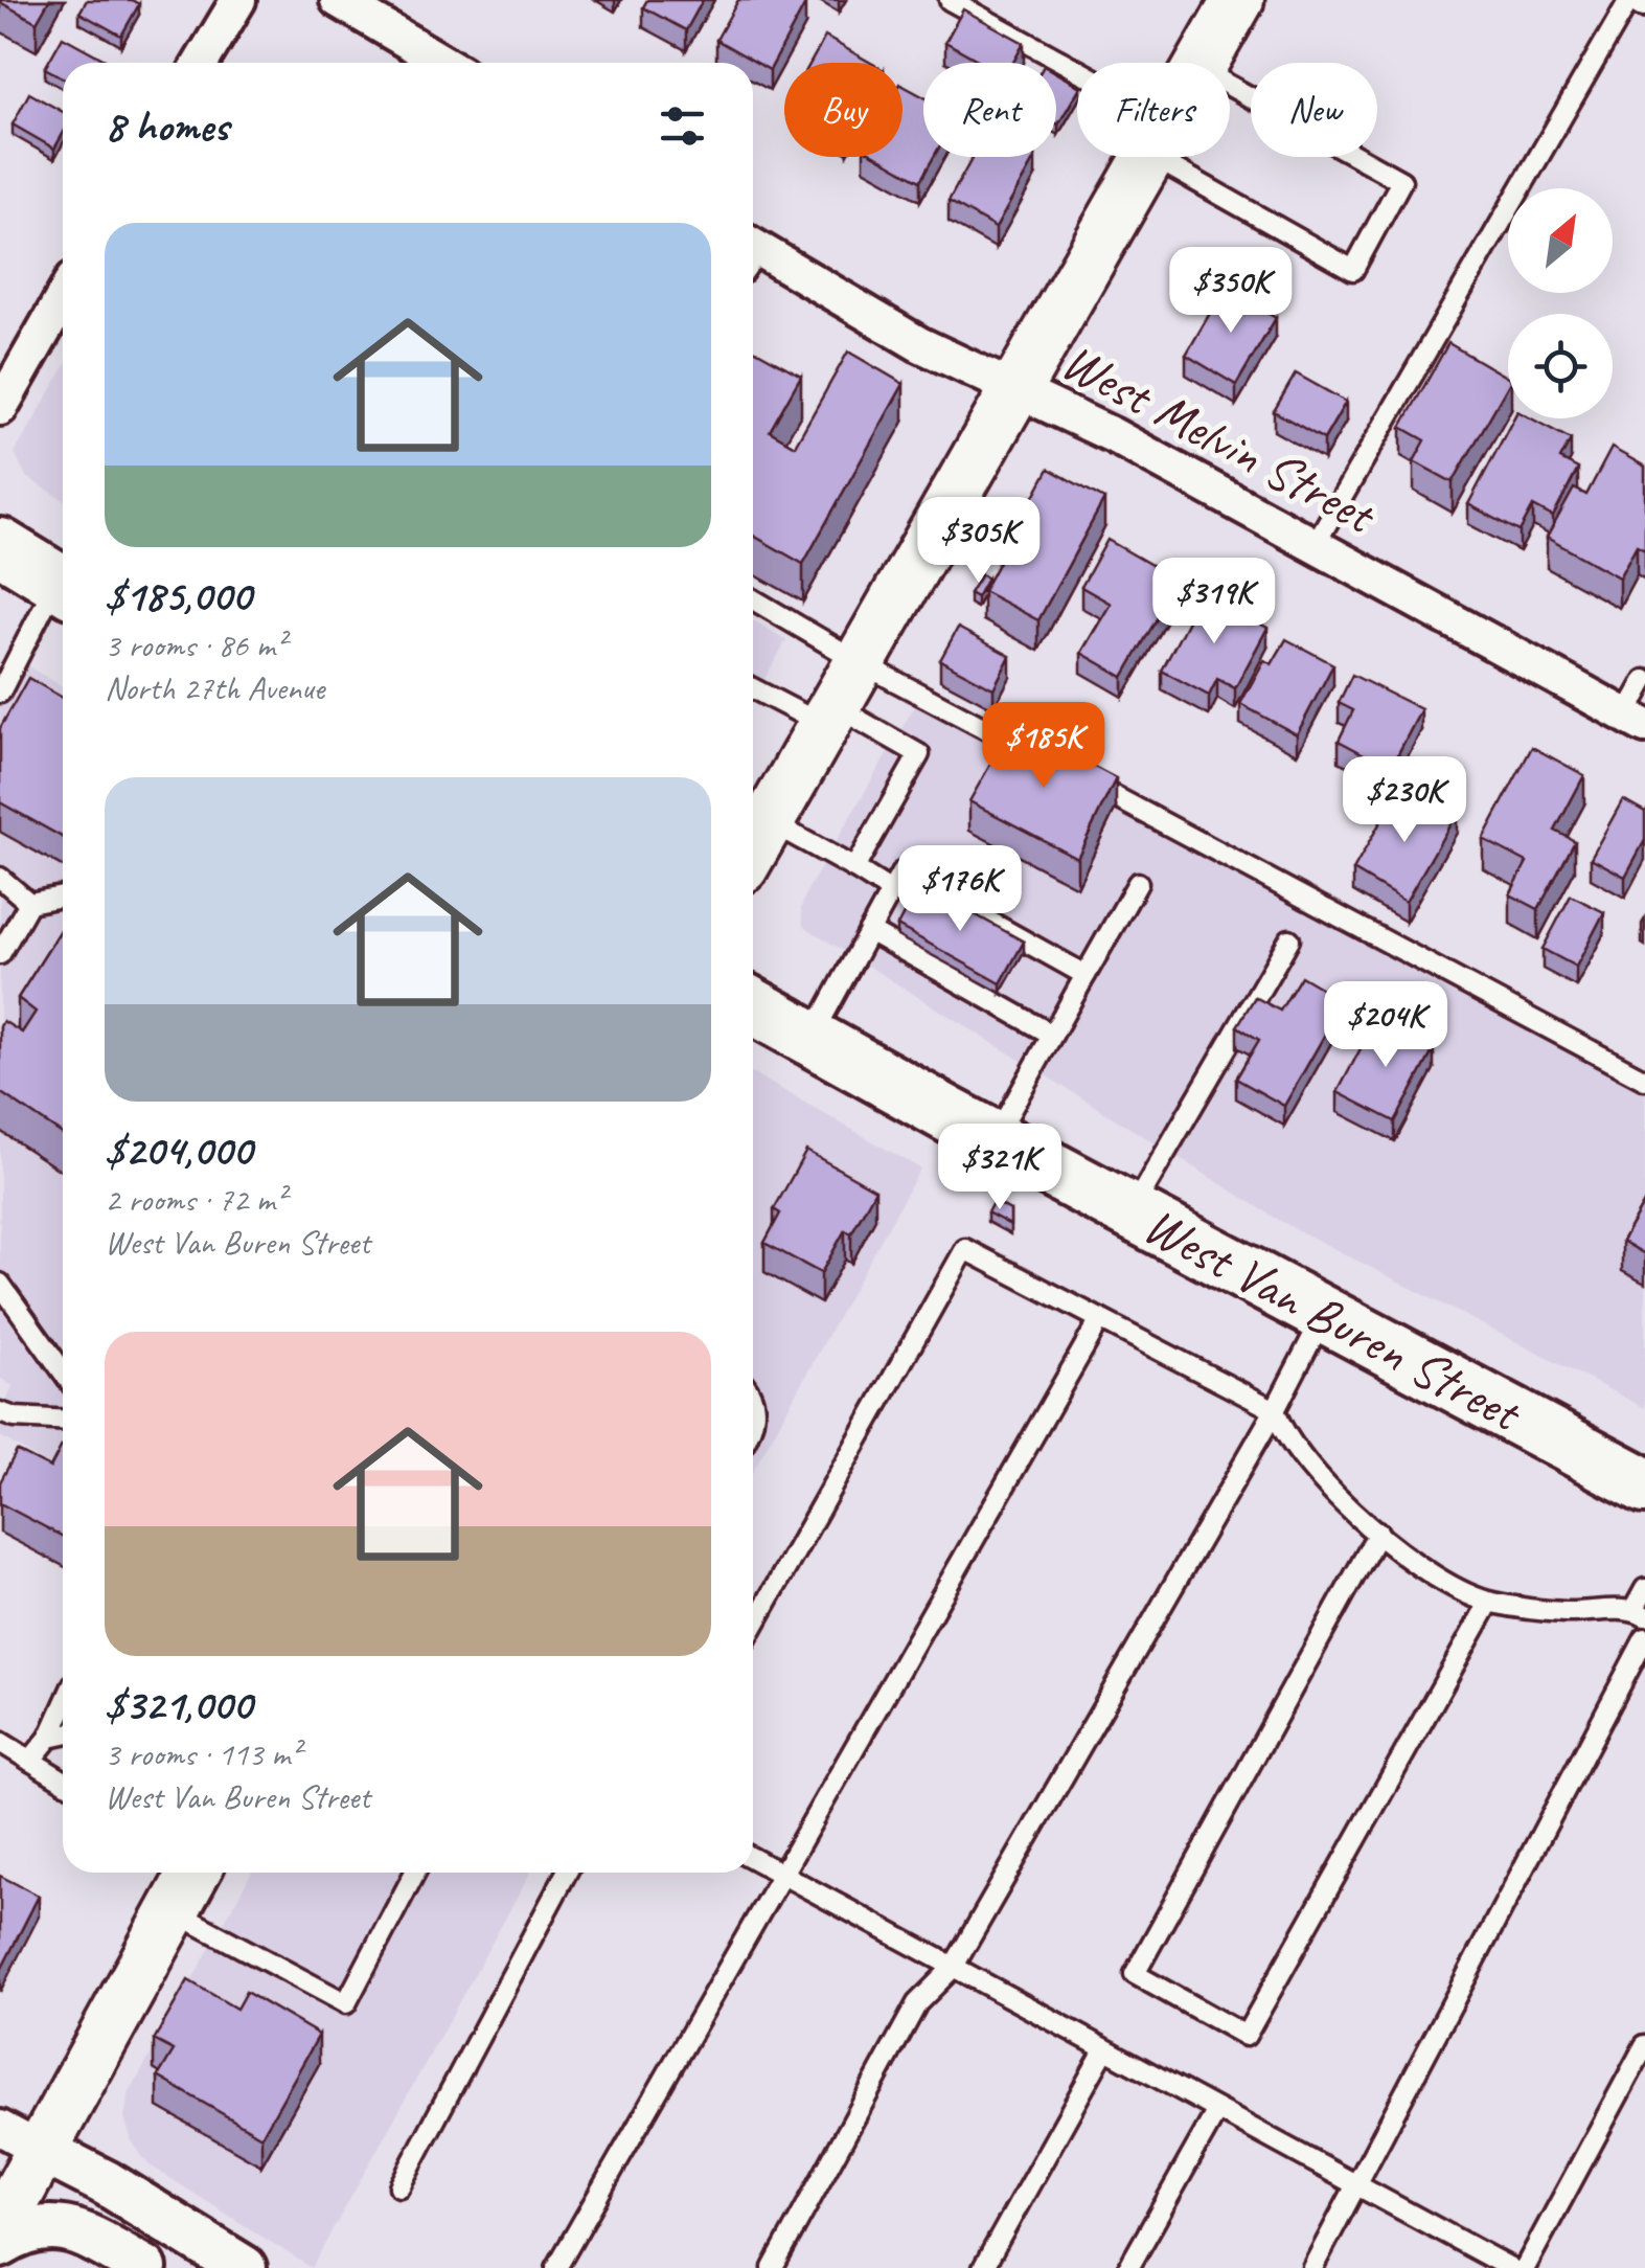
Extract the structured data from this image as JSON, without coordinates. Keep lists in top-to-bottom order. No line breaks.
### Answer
{"streets":{"main road":["West Van Buren Street"],"street":["West Melvin Street"]},"north":"top right","page":{"chip":["Buy","Rent","Filters","New"],"heading":"8 homes","list":[{"name":"$185,000","note":"3 rooms · 86 m² · North 27th Avenue"},{"name":"$204,000","note":"2 rooms · 72 m² · West Van Buren Street"},{"name":"$321,000","note":"3 rooms · 113 m² · West Van Buren Street"}],"price":["$350K","$305K","$319K","$185K","$230K","$176K","$204K","$321K"]}}
